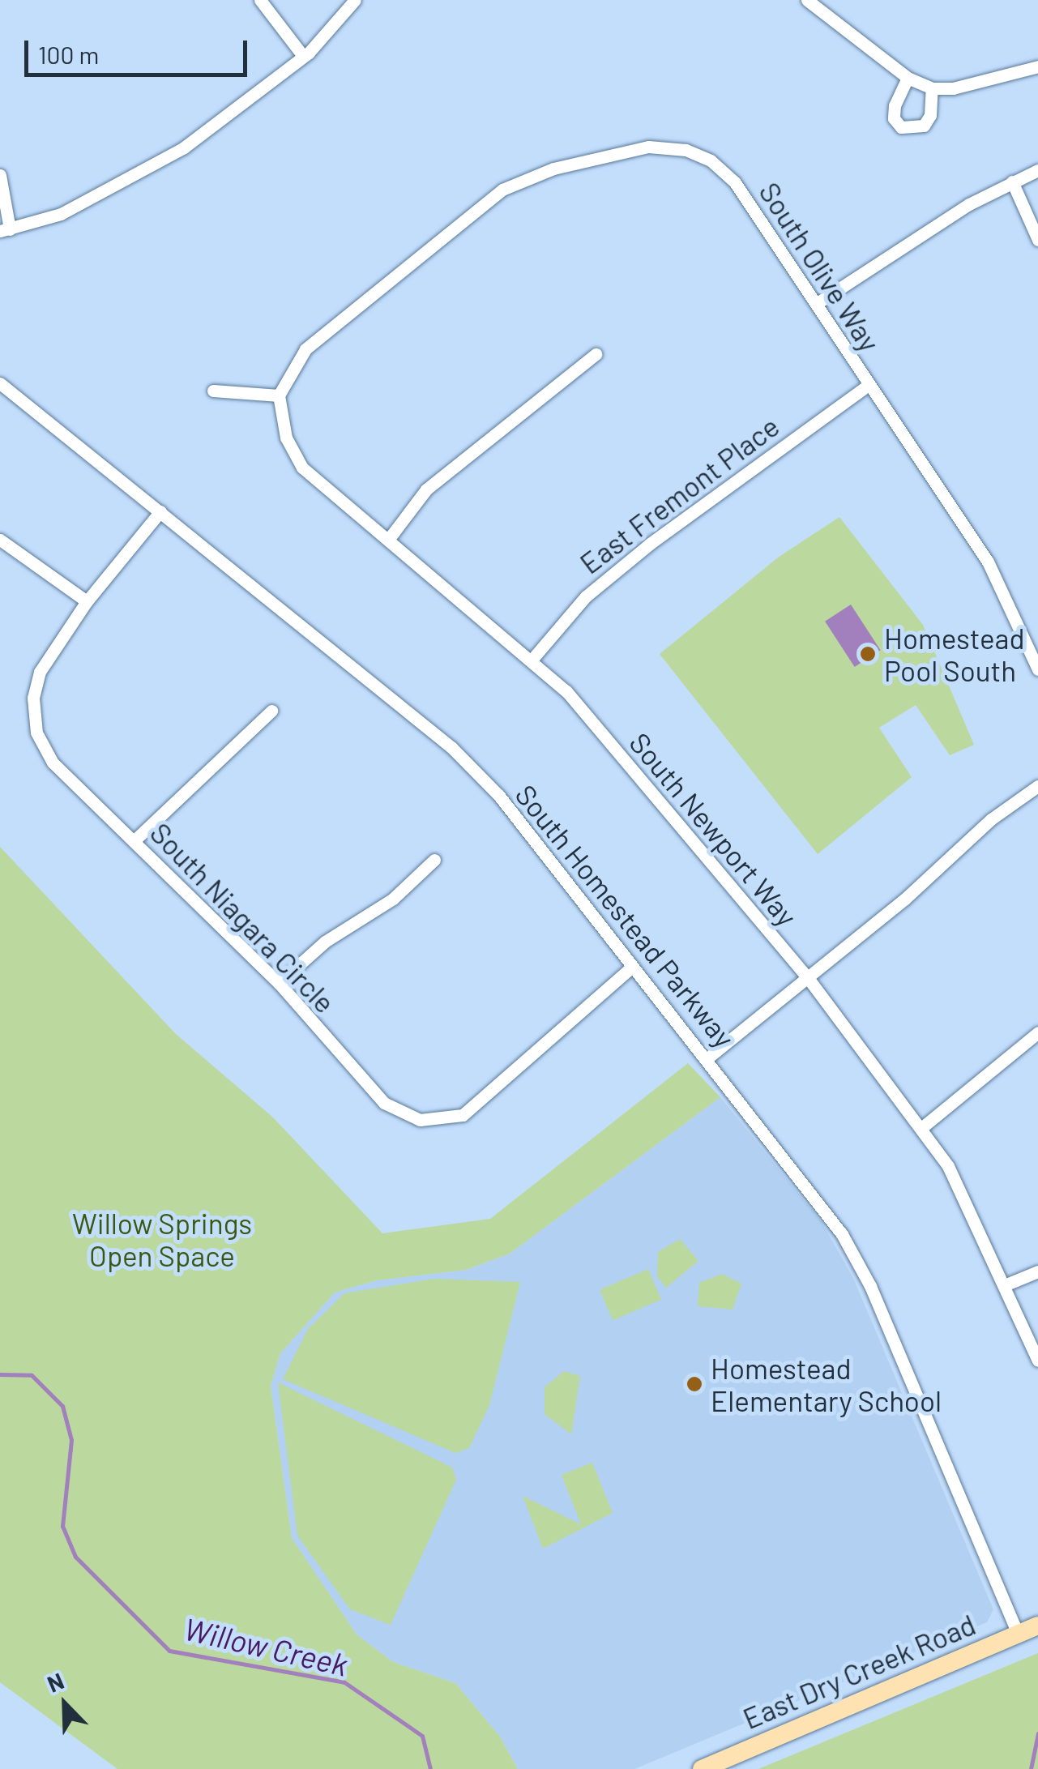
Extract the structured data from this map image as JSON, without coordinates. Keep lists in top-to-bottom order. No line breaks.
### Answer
{"streets":{"main road":["East Dry Creek Road"],"street":["South Olive Way","East Fremont Place","South Newport Way","South Homestead Parkway","South Niagara Circle"]},"crossings":[["South Olive Way","East Fremont Place"],["South Olive Way","South Newport Way"],["East Fremont Place","South Newport Way"],["South Homestead Parkway","South Niagara Circle"],["South Homestead Parkway","East Dry Creek Road"]],"water":["Willow Creek"],"parks":["Willow Springs Open Space"],"places":["Homestead Pool South","Homestead Elementary School"],"scale_bar":"100 m","north":"top left"}
